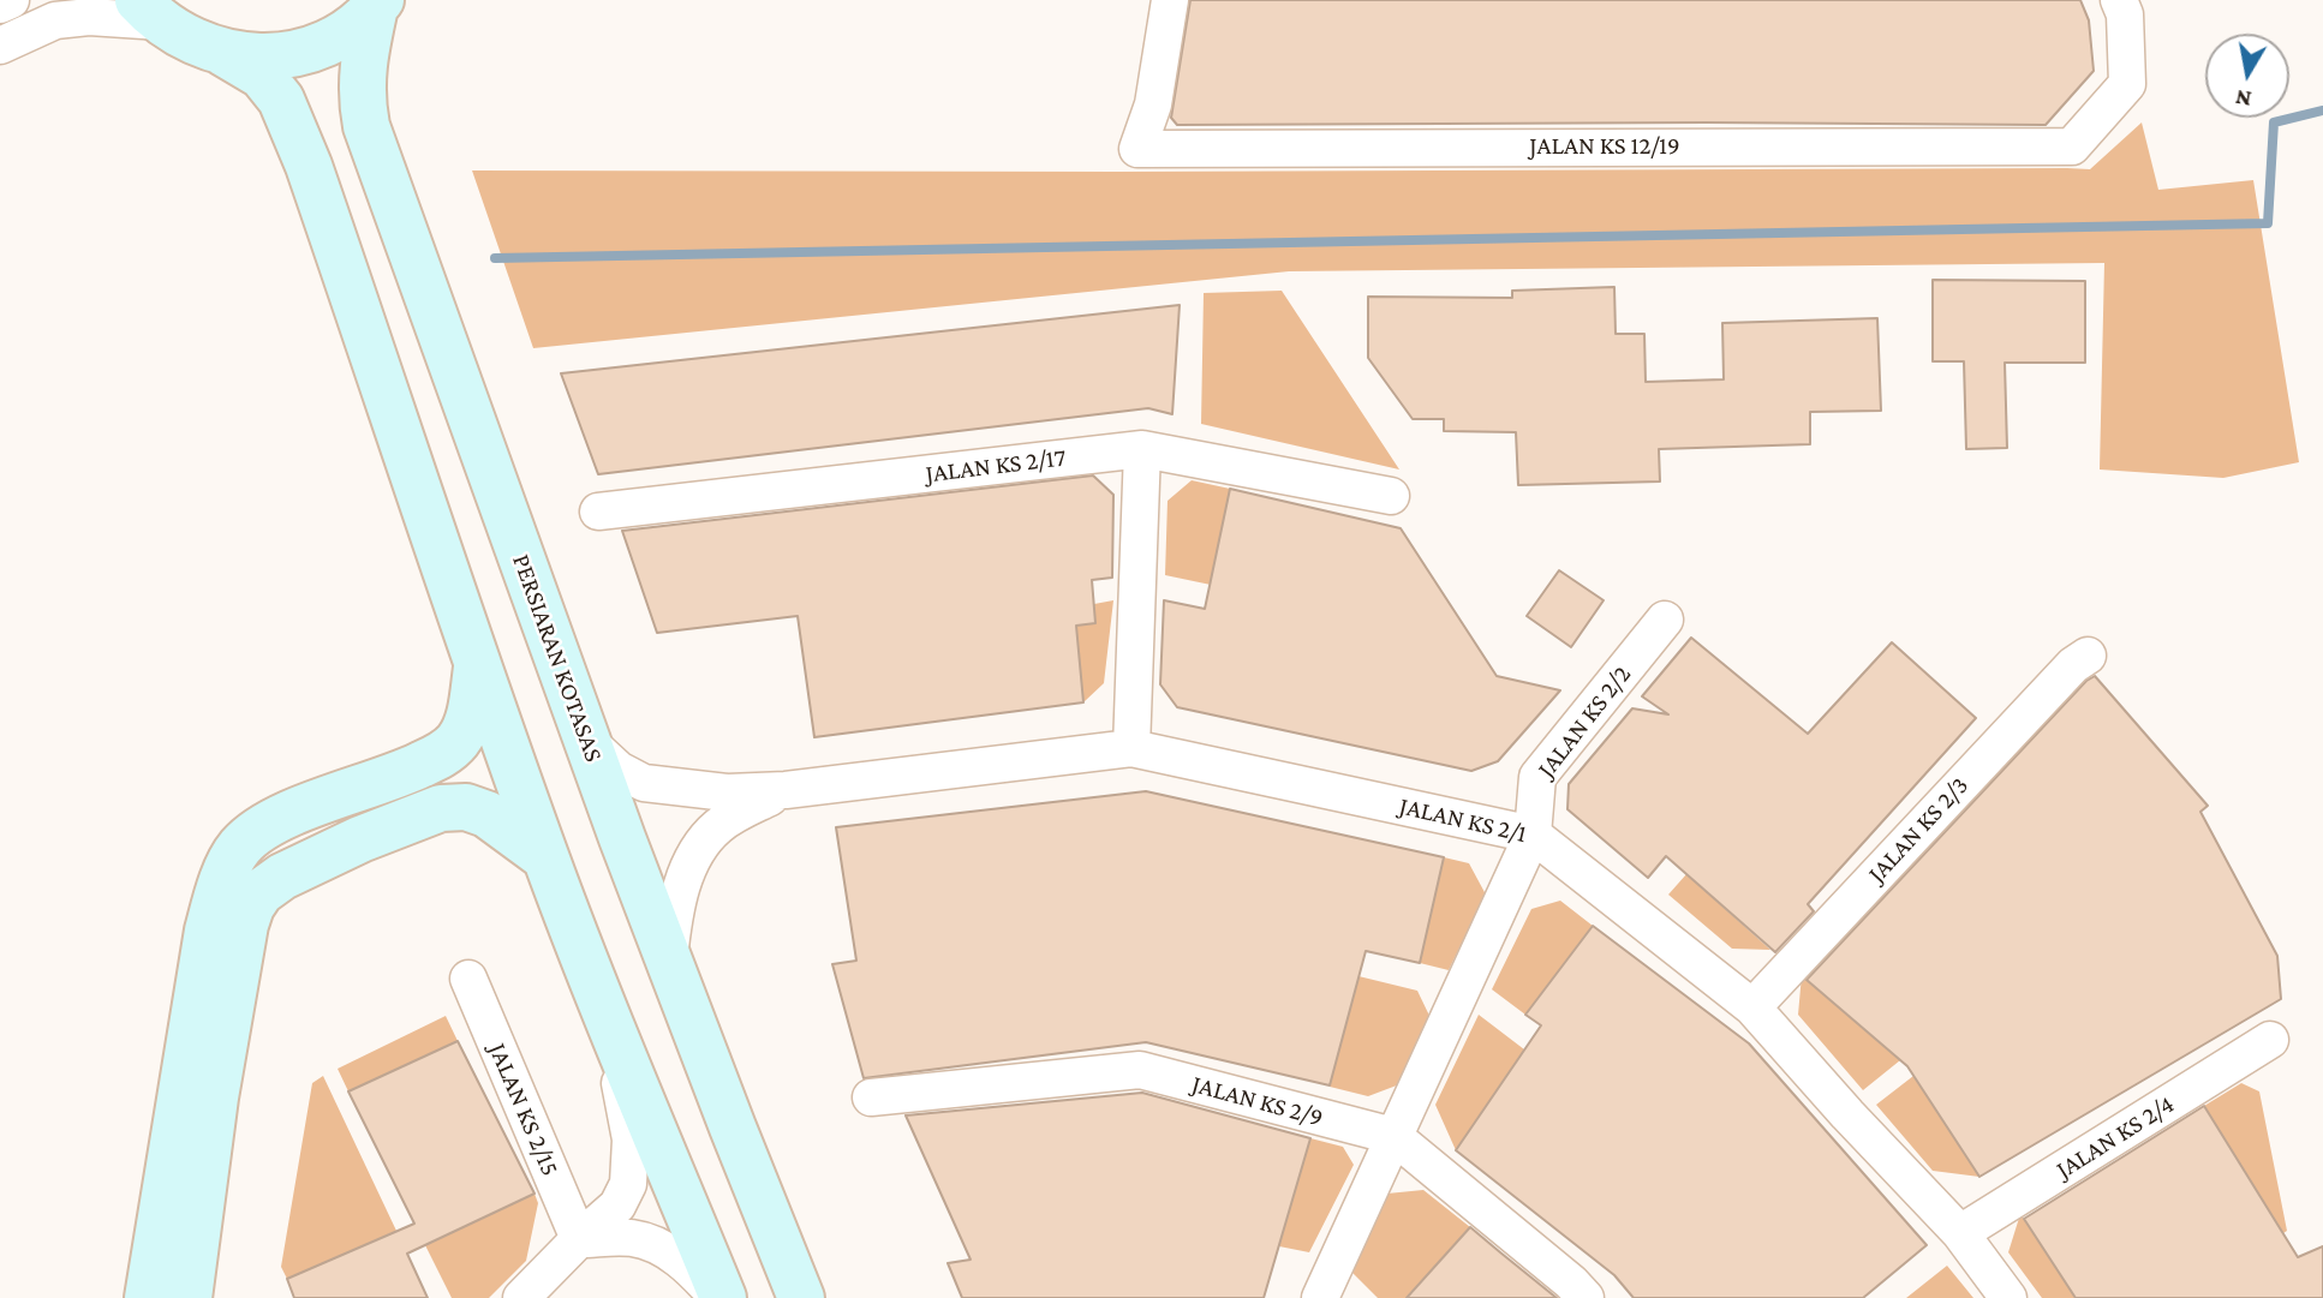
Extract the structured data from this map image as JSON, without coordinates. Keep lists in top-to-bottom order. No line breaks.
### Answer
{"streets":{"main road":["PERSIARAN KOTASAS"],"street":["JALAN KS 12/19","JALAN KS 2/17","JALAN KS 2/2","JALAN KS 2/1","JALAN KS 2/3","JALAN KS 2/9","JALAN KS 2/15","JALAN KS 2/4"]},"crossings":[["JALAN KS 2/2","JALAN KS 2/1"],["JALAN KS 2/1","JALAN KS 2/3"],["JALAN KS 2/1","JALAN KS 2/4"]],"north":"bottom"}
